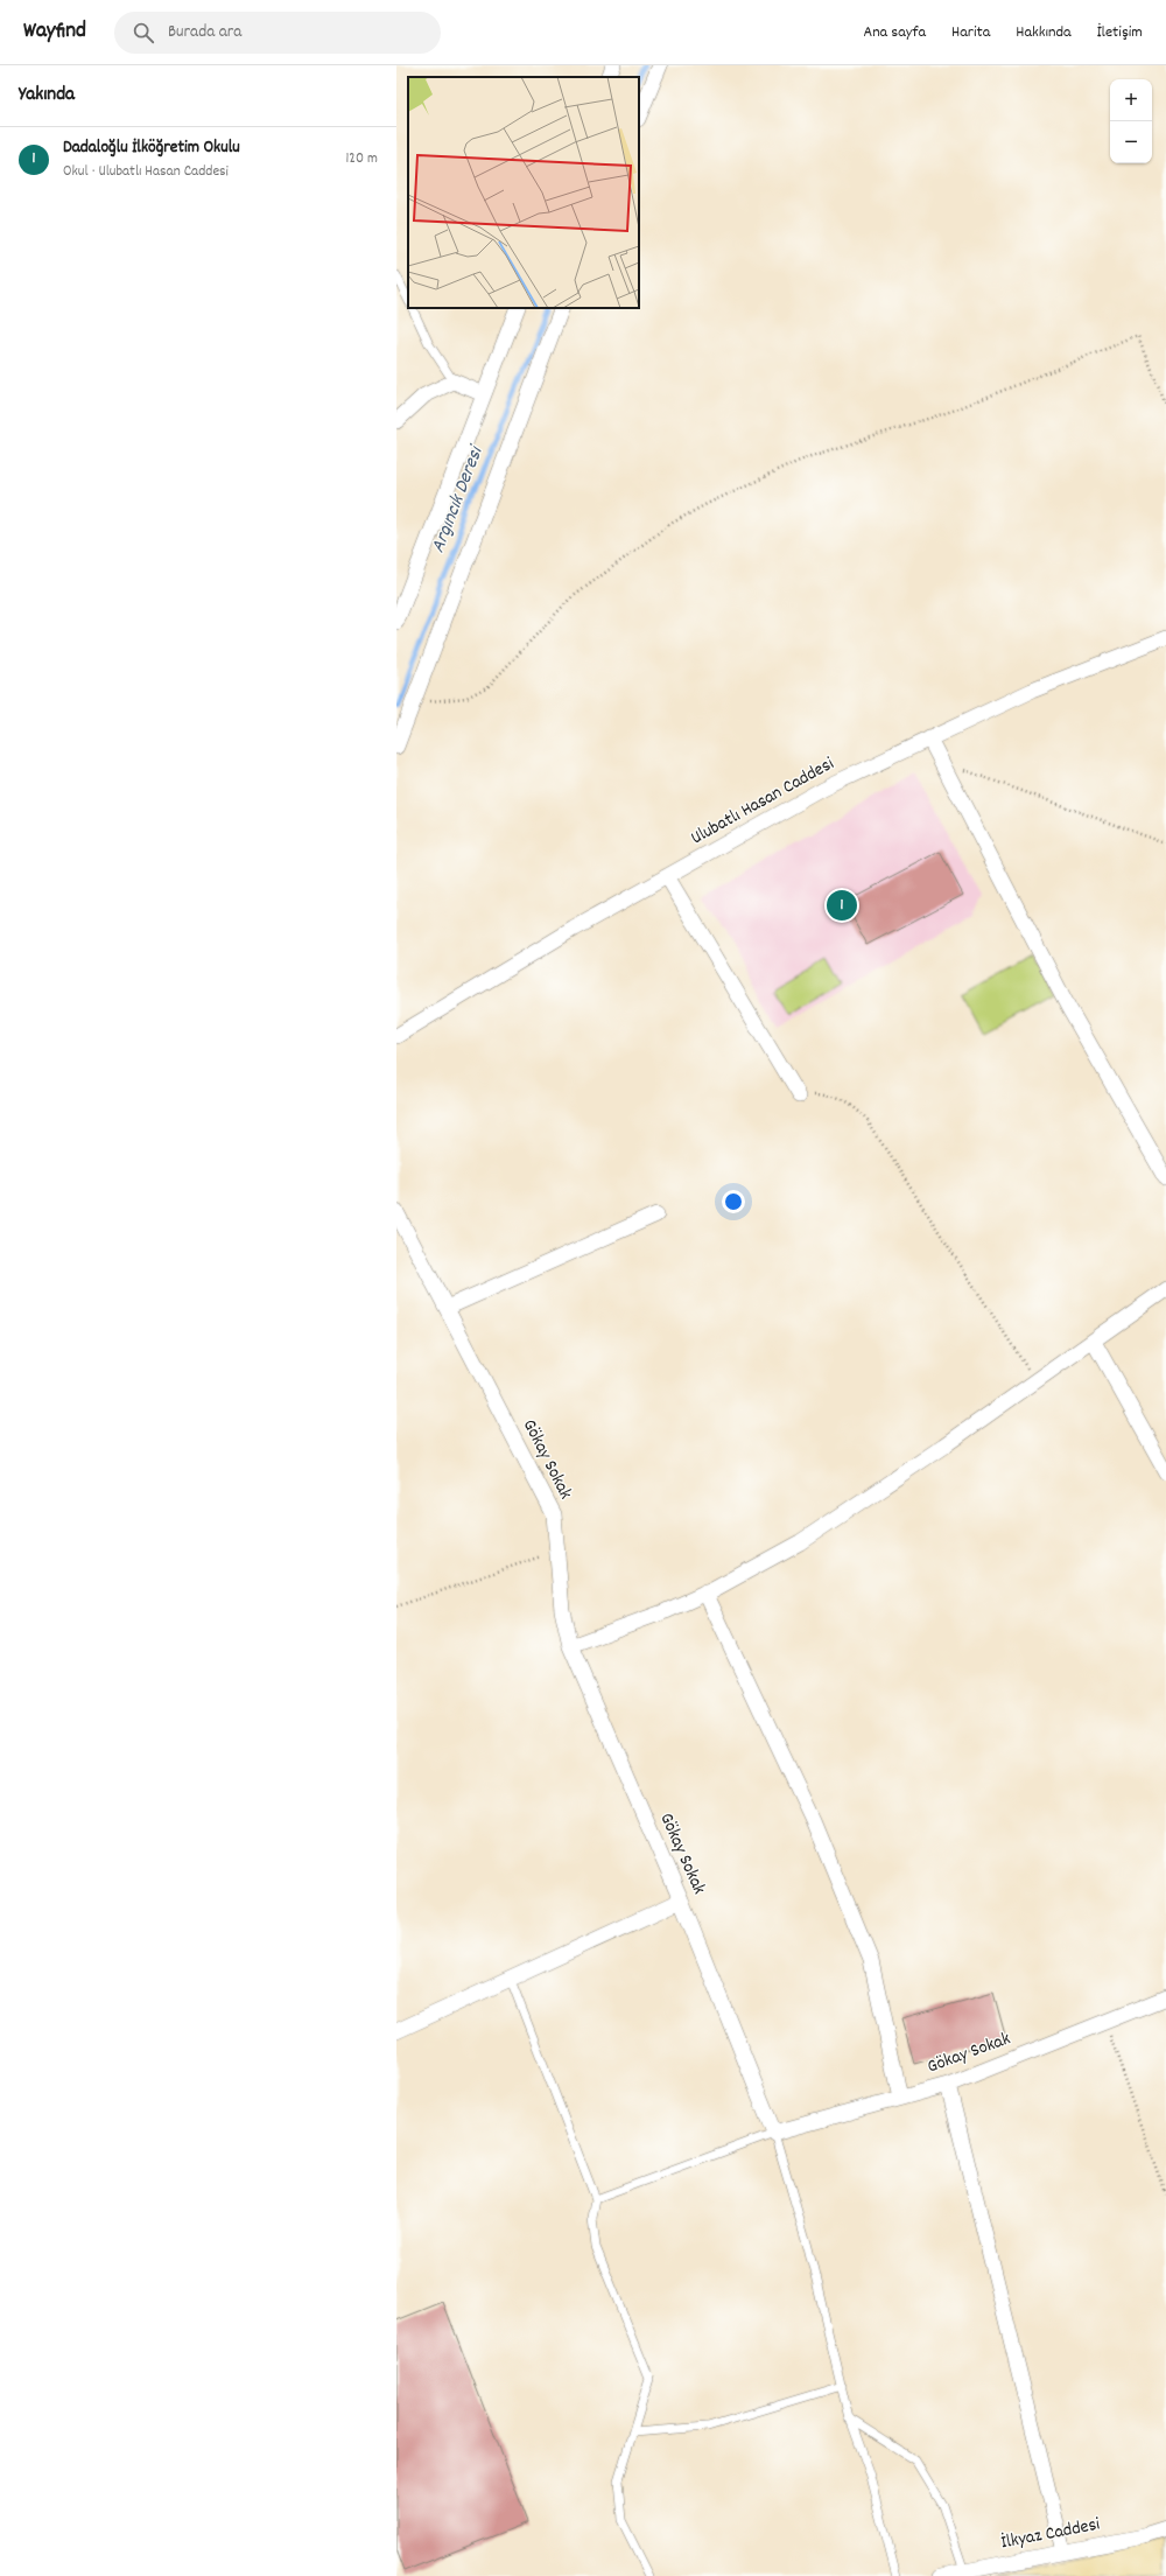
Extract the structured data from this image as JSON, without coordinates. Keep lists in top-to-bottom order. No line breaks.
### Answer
{"streets":{"street":["Ulubatlı Hasan Caddesi","Gökay Sokak","İlkyaz Caddesi"]},"water":["Argıncık Deresi"],"page":{"header":"Wayfind","search":"Burada ara","nav":["Ana sayfa","Harita","Hakkında","İletişim"],"heading":"Yakında","map_buttons":["+","−"],"list":[{"mark":"1","name":"Dadaloğlu İlköğretim Okulu","note":"Okul · Ulubatlı Hasan Caddesi","value":"120 m"}],"pins":"1"}}
